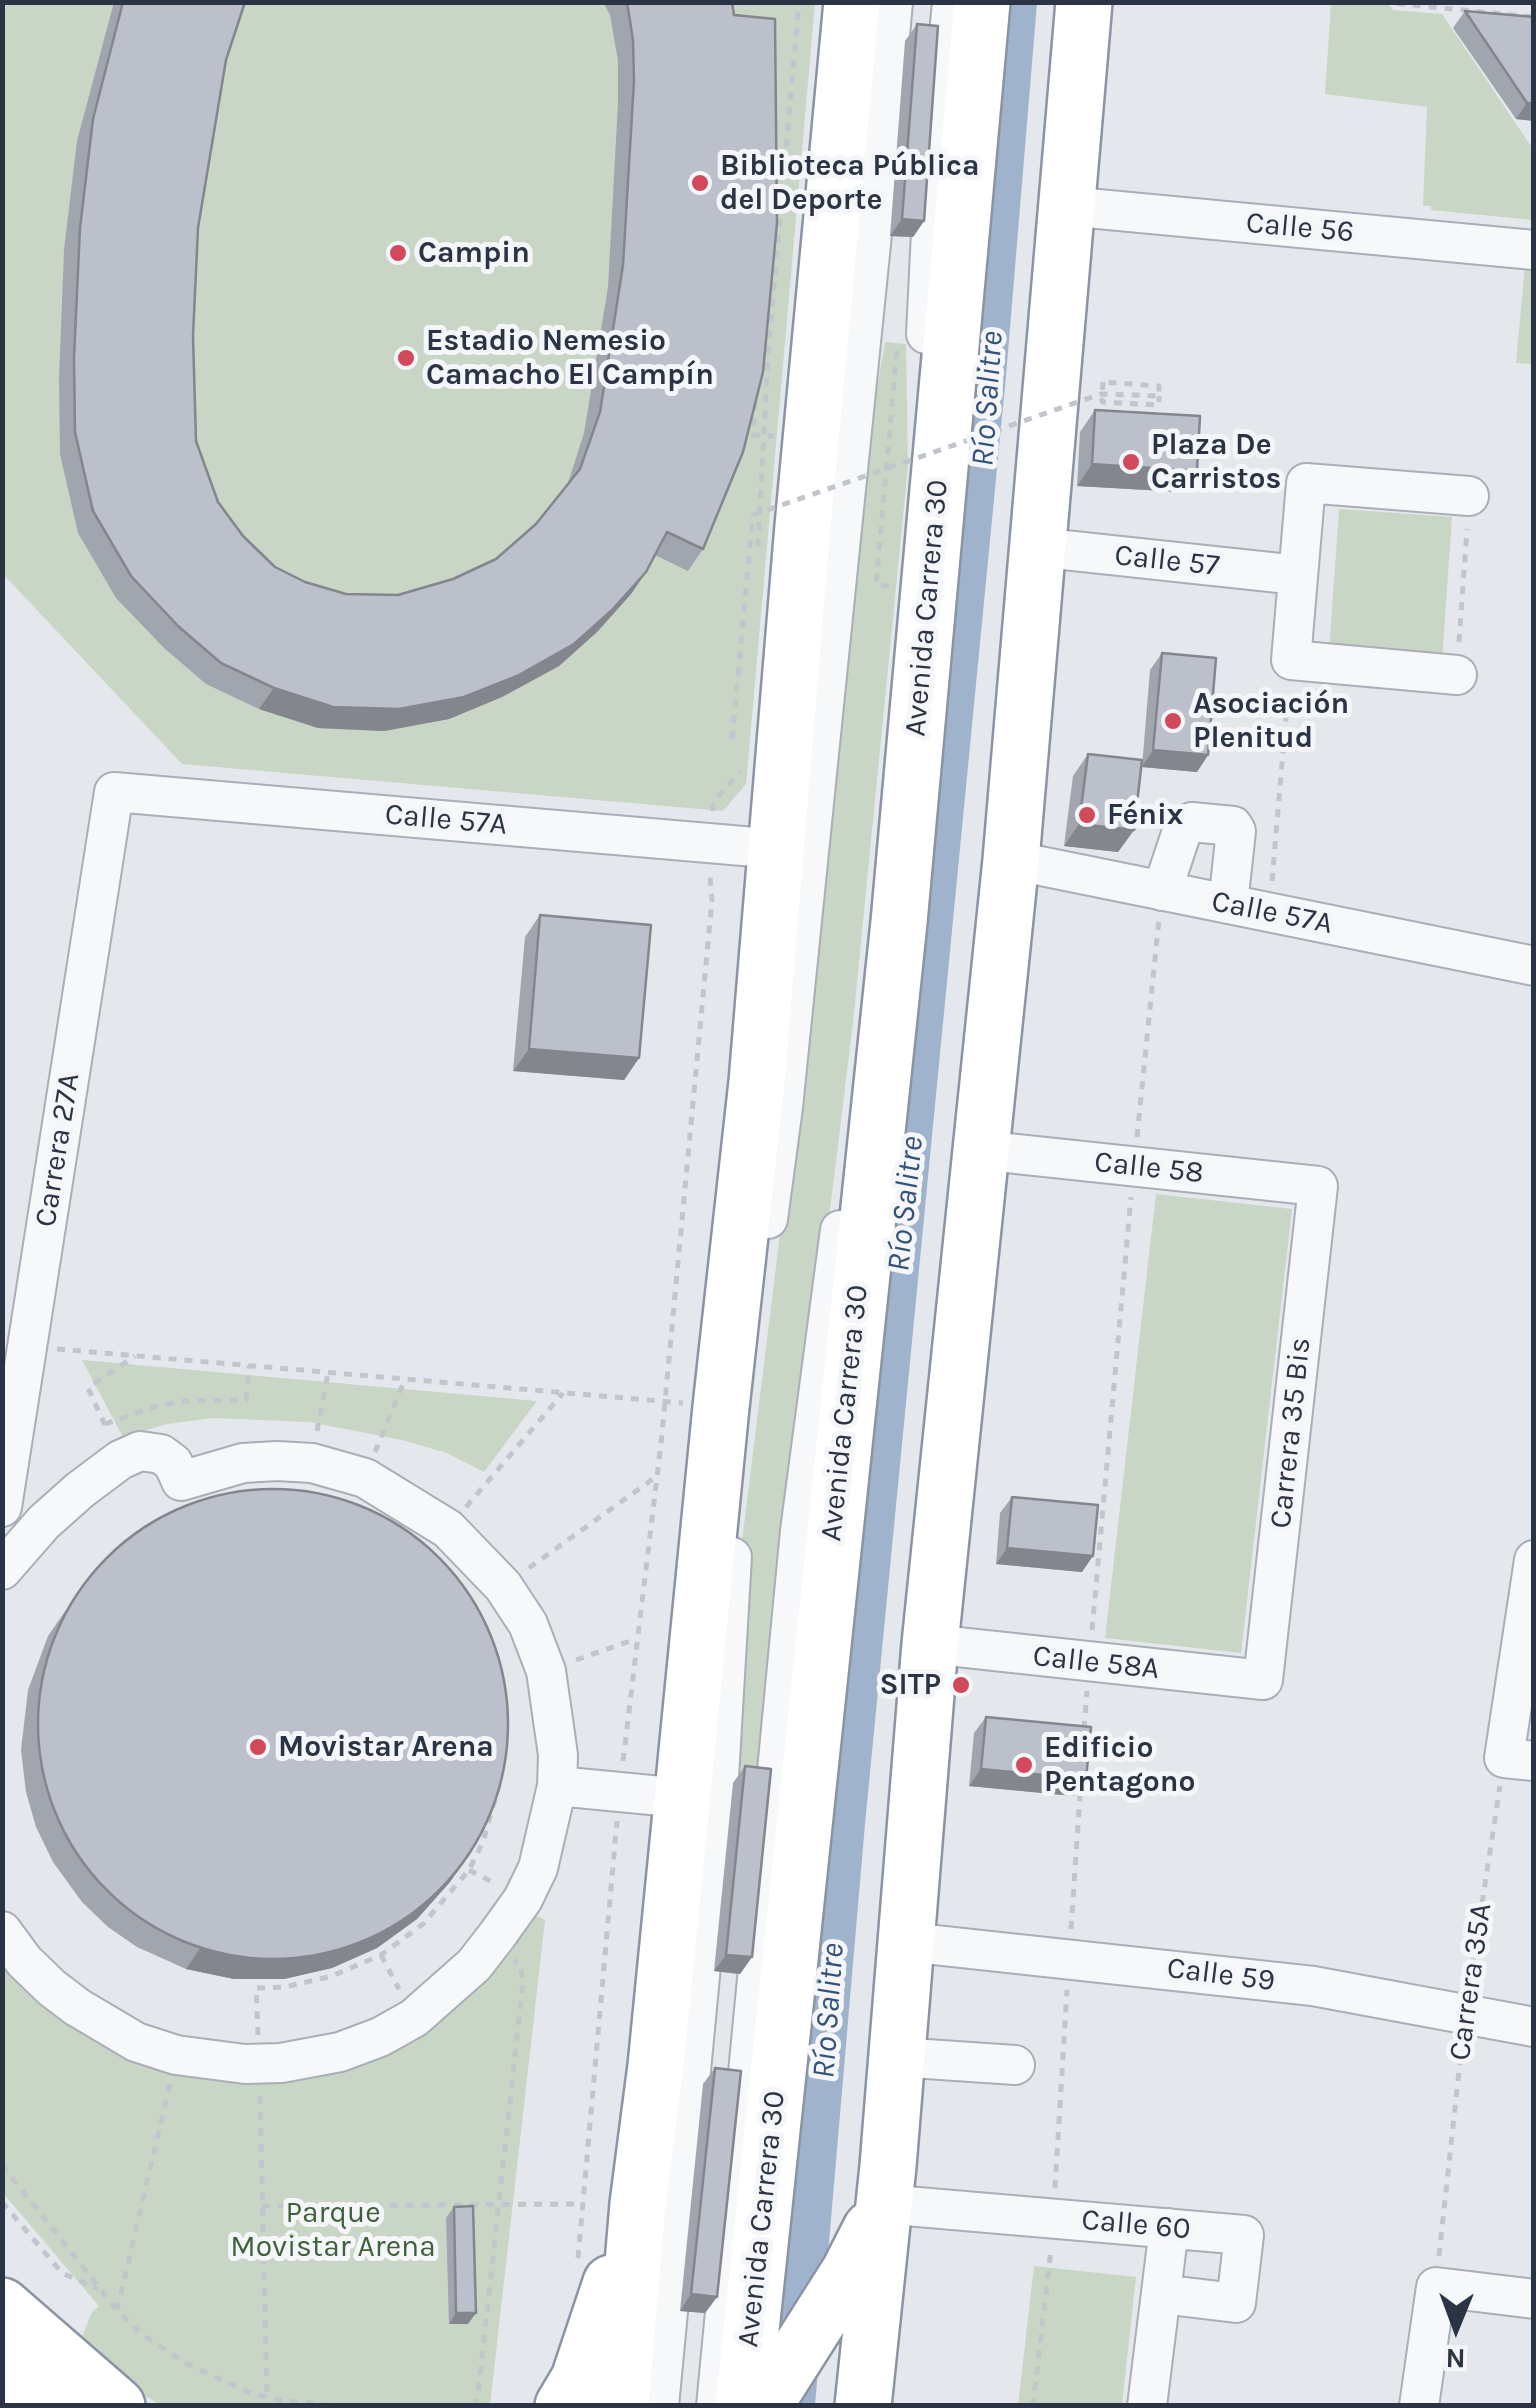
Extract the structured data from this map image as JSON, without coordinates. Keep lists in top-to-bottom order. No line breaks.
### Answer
{"streets":{"highway":["Avenida Carrera 30"],"street":["Calle 56","Calle 57","Calle 57A","Carrera 27A","Calle 58","Carrera 35 Bis","Calle 58A","Calle 59","Calle 60"],"path":["Carrera 35A"]},"crossings":[["Calle 57A","Carrera 27A"],["Calle 58","Carrera 35 Bis"],["Carrera 35 Bis","Calle 58A"],["Calle 59","Carrera 35A"]],"water":["Río Salitre"],"parks":["Parque Movistar Arena"],"places":["Biblioteca Pública del Deporte","Campin","Estadio Nemesio Camacho El Campín","Plaza De Carristos","Asociación Plenitud","Fénix","SITP","Movistar Arena","Edificio Pentagono"],"north":"bottom"}
